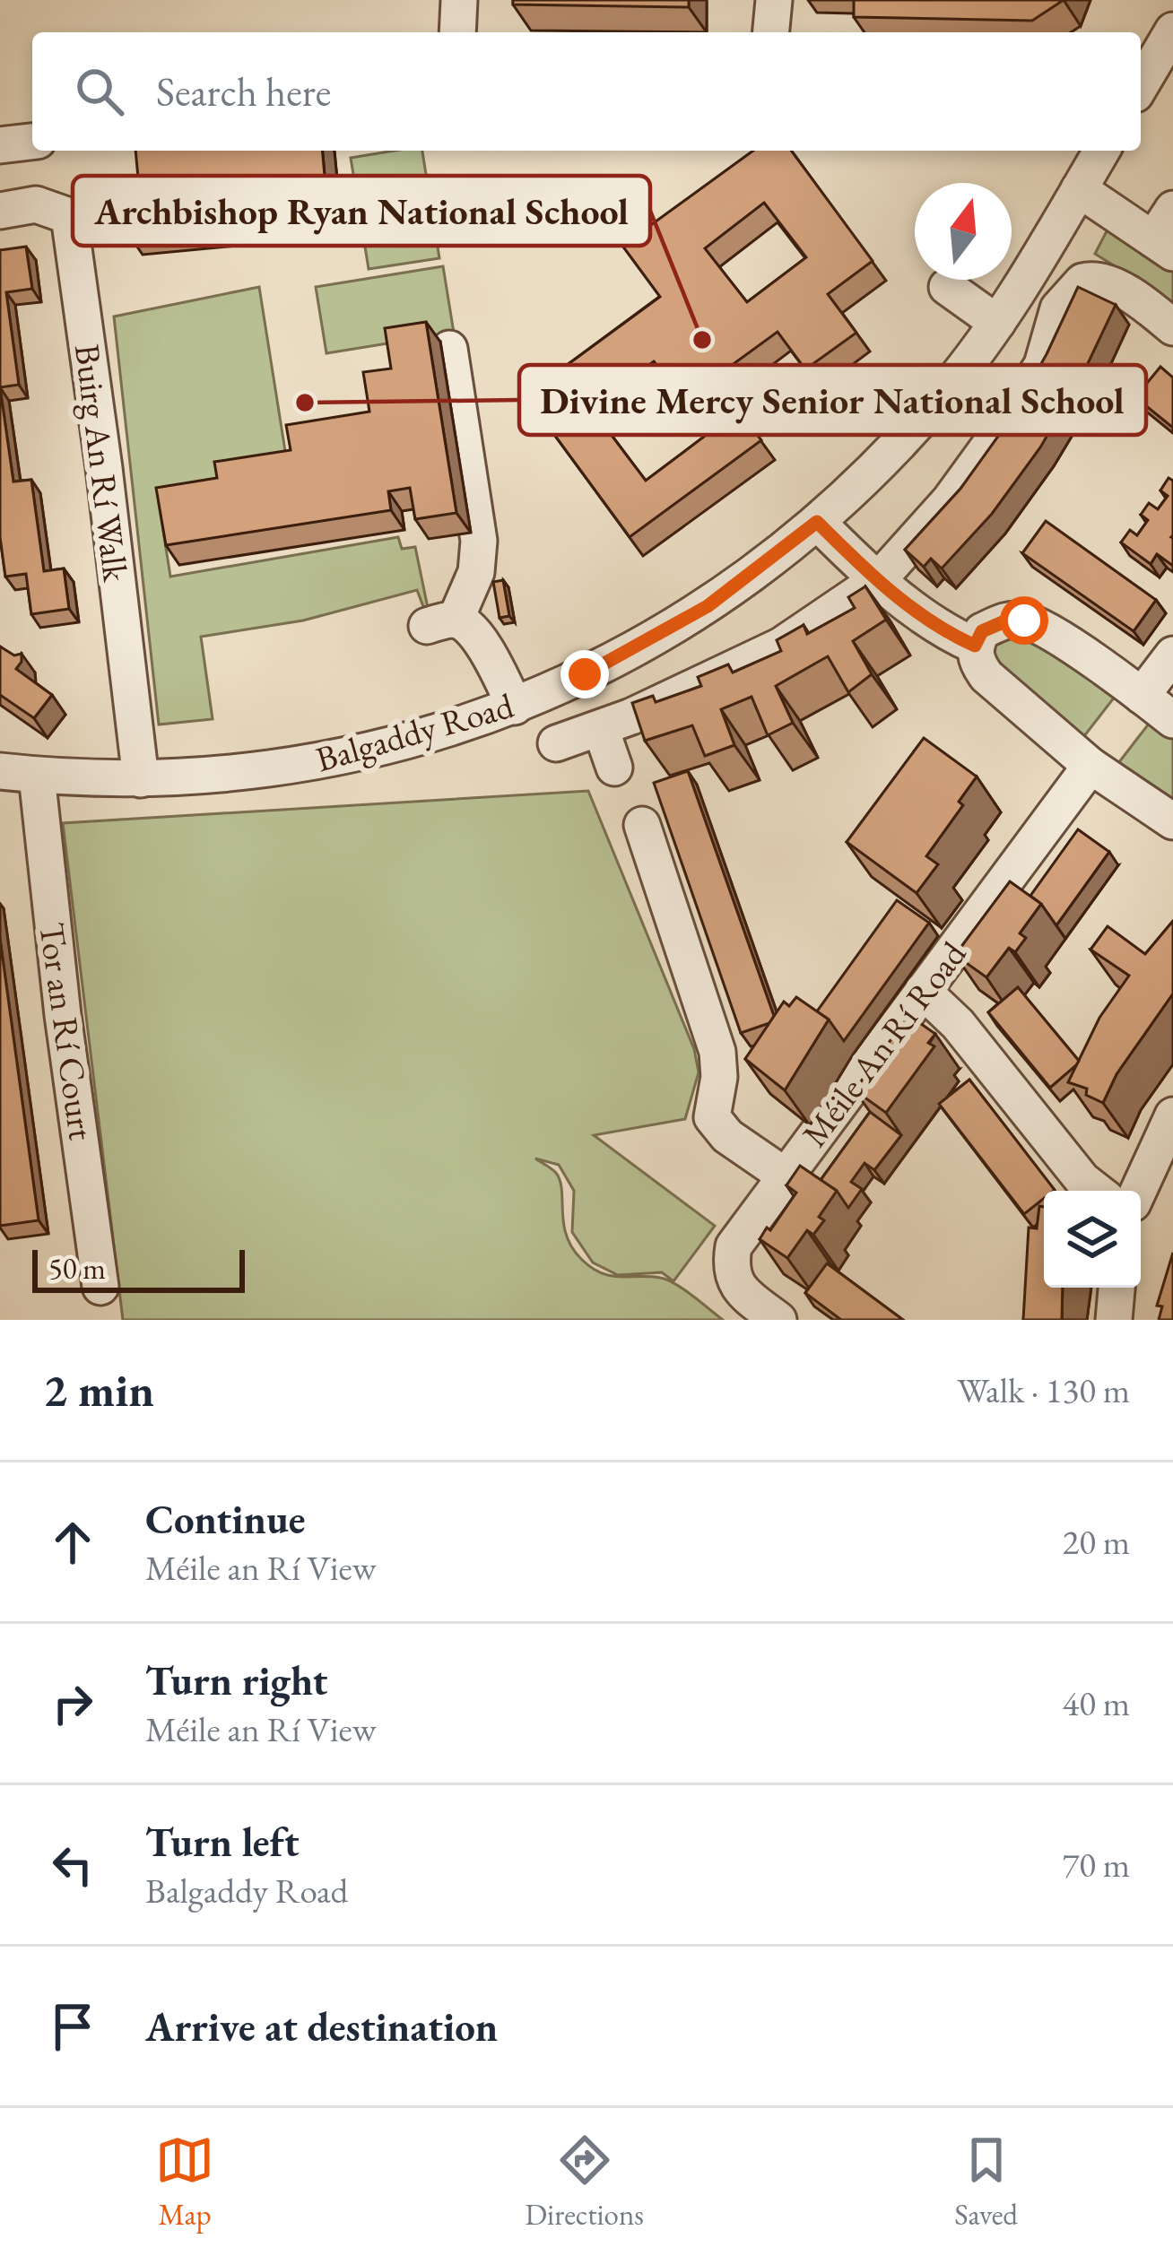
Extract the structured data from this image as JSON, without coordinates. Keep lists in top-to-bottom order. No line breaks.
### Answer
{"streets":{"street":["Buirg An Rí Walk","Balgaddy Road","Tor an Rí Court","Méile An Rí Road"]},"crossings":[["Buirg An Rí Walk","Balgaddy Road"],["Balgaddy Road","Tor an Rí Court"]],"places":["Archbishop Ryan National School","Divine Mercy Senior National School"],"scale_bar":"50 m","north":"top","page":{"search":"Search here","scale":"50 m","heading":["2 min","Walk · 130 m"],"list":[["Continue","Méile an Rí View","20 m"],["Turn right","Méile an Rí View","40 m"],["Turn left","Balgaddy Road","70 m"],"Arrive at destination"],"nav":["Map","Directions","Saved"]}}
